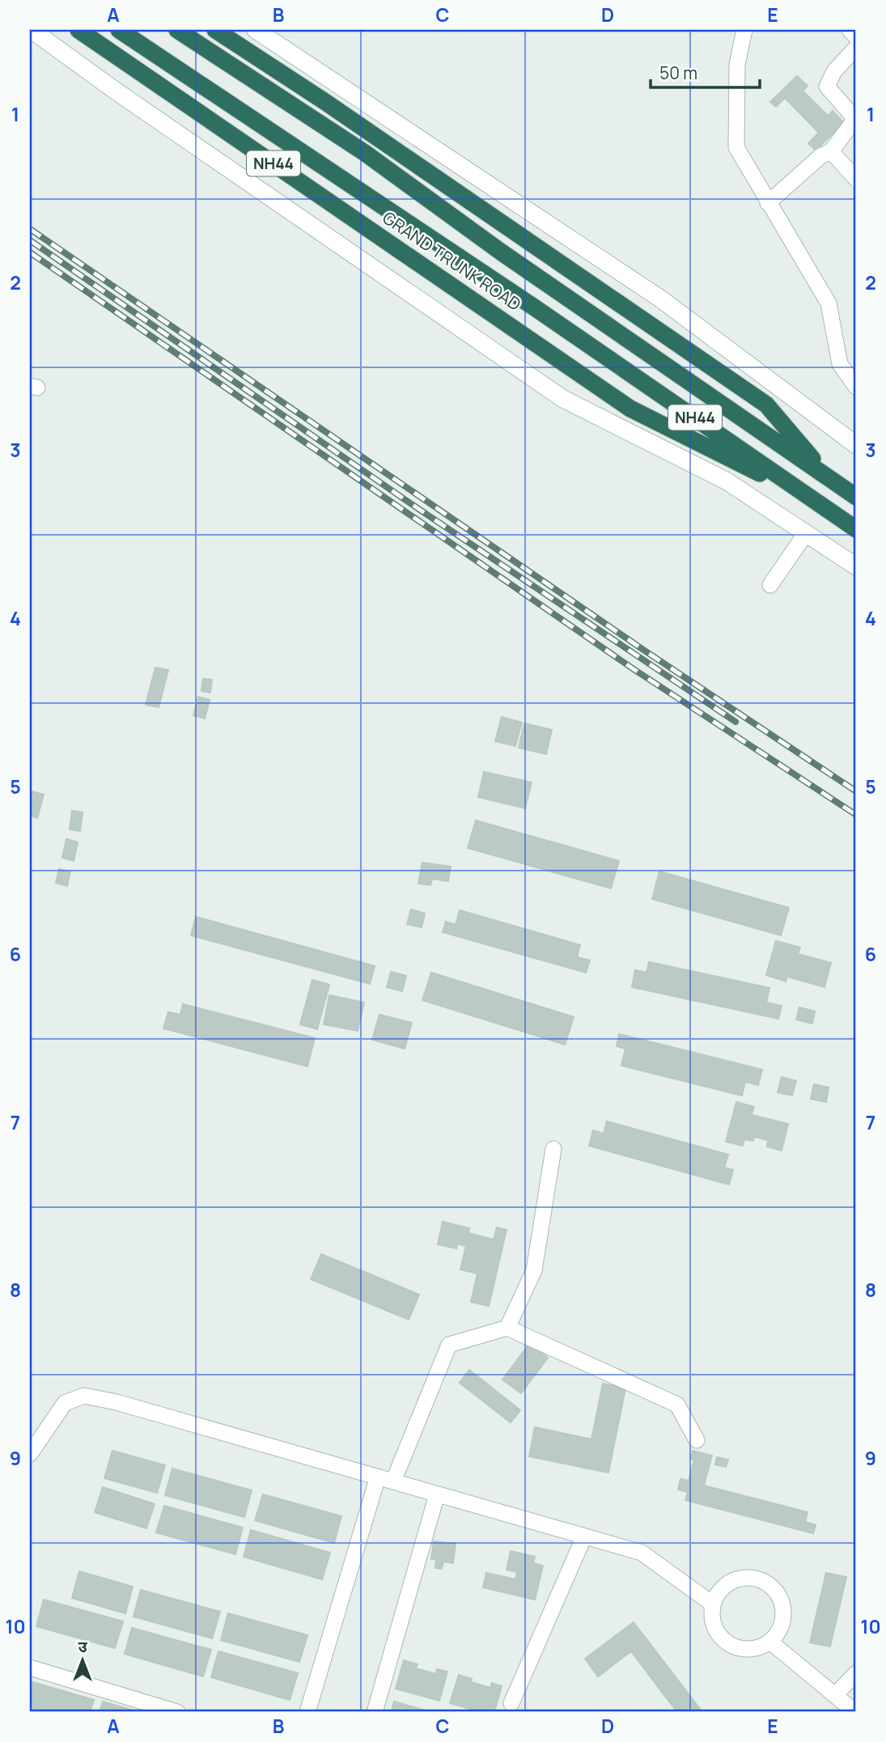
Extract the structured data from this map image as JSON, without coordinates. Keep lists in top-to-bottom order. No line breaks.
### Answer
{"streets":{"highway":["NH44","GRAND TRUNK ROAD"]},"scale_bar":"50 m","north":"top","grid":{"columns":["A","B","C","D","E"],"rows":["1","2","3","4","5","6","7","8","9","10"]}}
